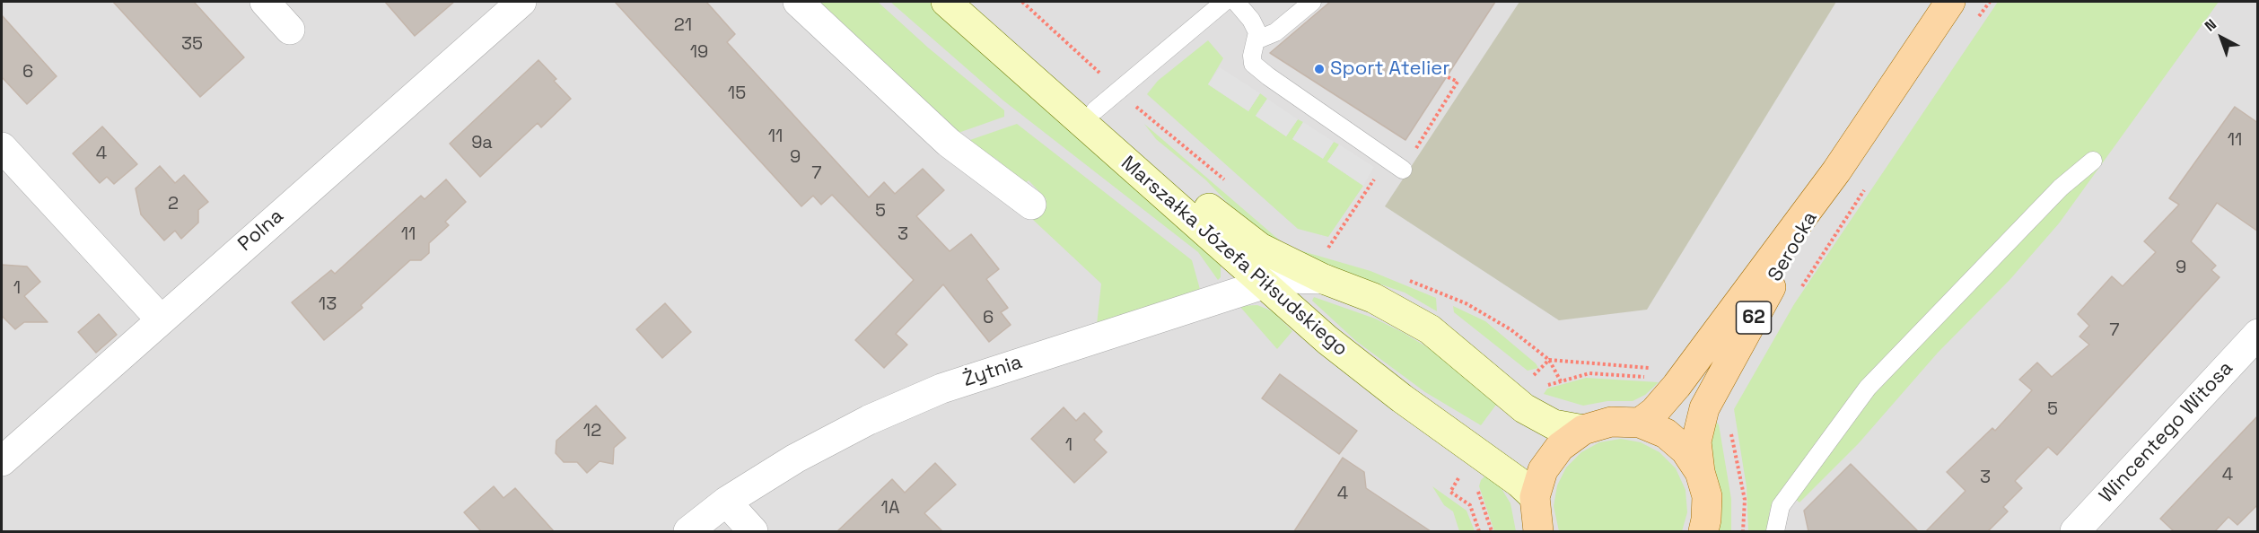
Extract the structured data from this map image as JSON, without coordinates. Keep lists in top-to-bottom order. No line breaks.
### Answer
{"streets":{"main road":["Serocka","Marszałka Józefa Piłsudskiego","62"],"street":["Polna","Żytnia","Wincentego Witosa"]},"crossings":[["Serocka","62"],["Marszałka Józefa Piłsudskiego","62"],["Marszałka Józefa Piłsudskiego","Żytnia"]],"places":["Sport Atelier"],"house_numbers":["21","35","19","6","15","11","11","9a","4","9","7","2","5","11","3","9","1","13","6","7","5","12","1","4","3","4","1A"],"north":"top left"}
